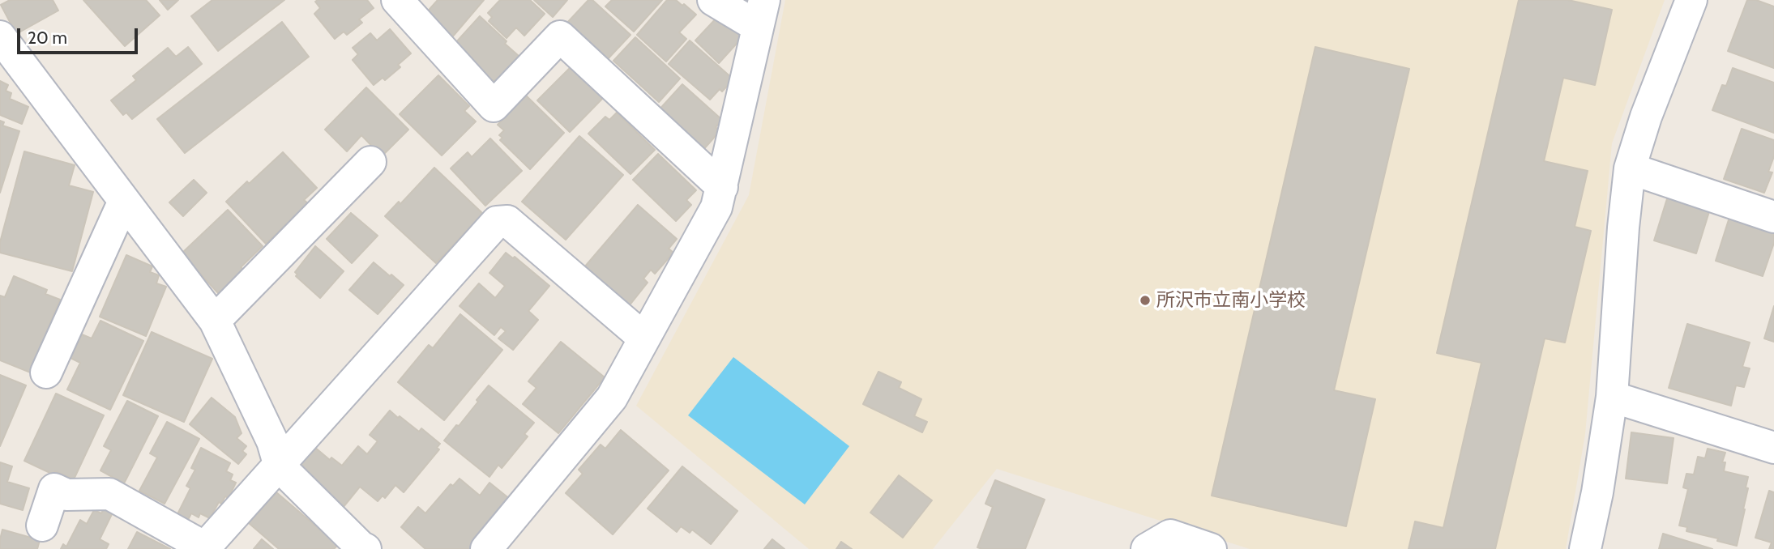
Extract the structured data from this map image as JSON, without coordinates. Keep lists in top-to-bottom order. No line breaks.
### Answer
{"places":["所沢市立南小学校"],"scale_bar":"20 m"}
